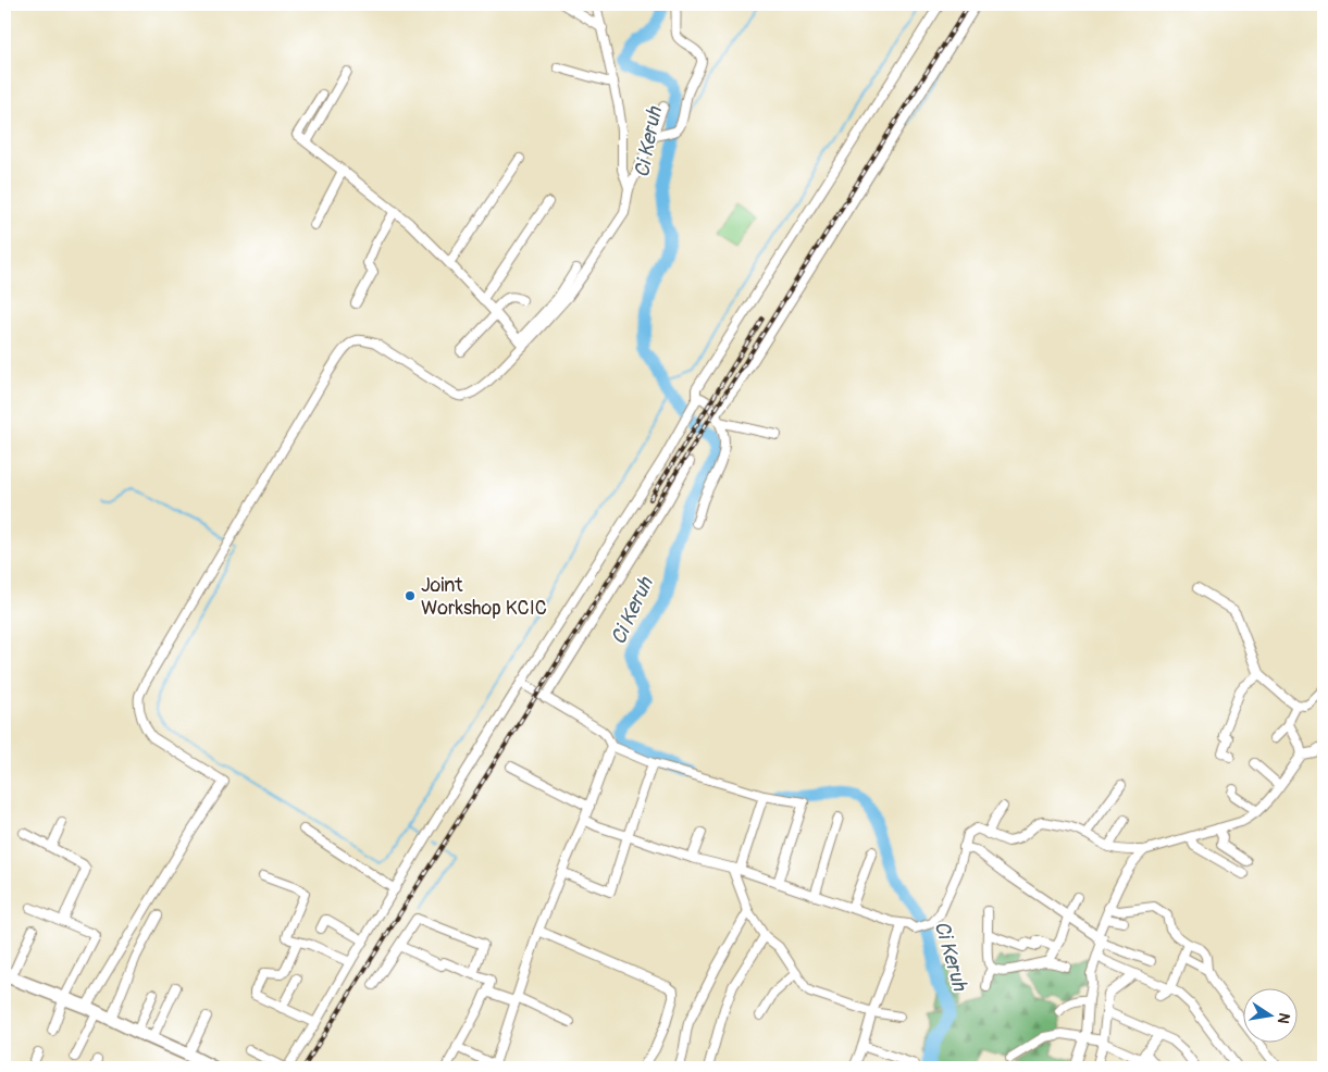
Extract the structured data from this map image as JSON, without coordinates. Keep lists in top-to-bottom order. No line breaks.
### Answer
{"water":["Ci Keruh"],"places":["Joint Workshop KCIC"],"north":"right"}
